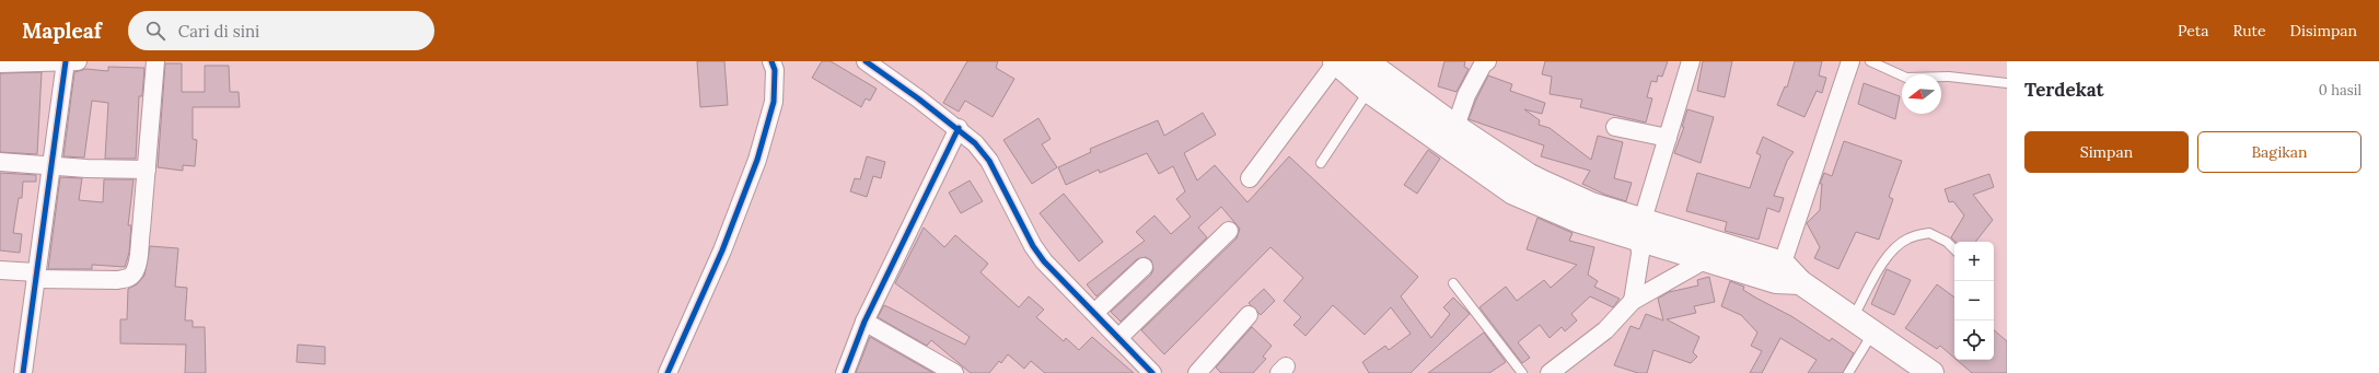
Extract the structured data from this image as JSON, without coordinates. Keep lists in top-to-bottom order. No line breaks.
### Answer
{"north":"left","page":{"header":"Mapleaf","search":"Cari di sini","nav":["Peta","Rute","Disimpan"],"heading":["Terdekat","0 hasil"],"buttons":["Simpan","Bagikan"],"map_buttons":["+","−"]}}
